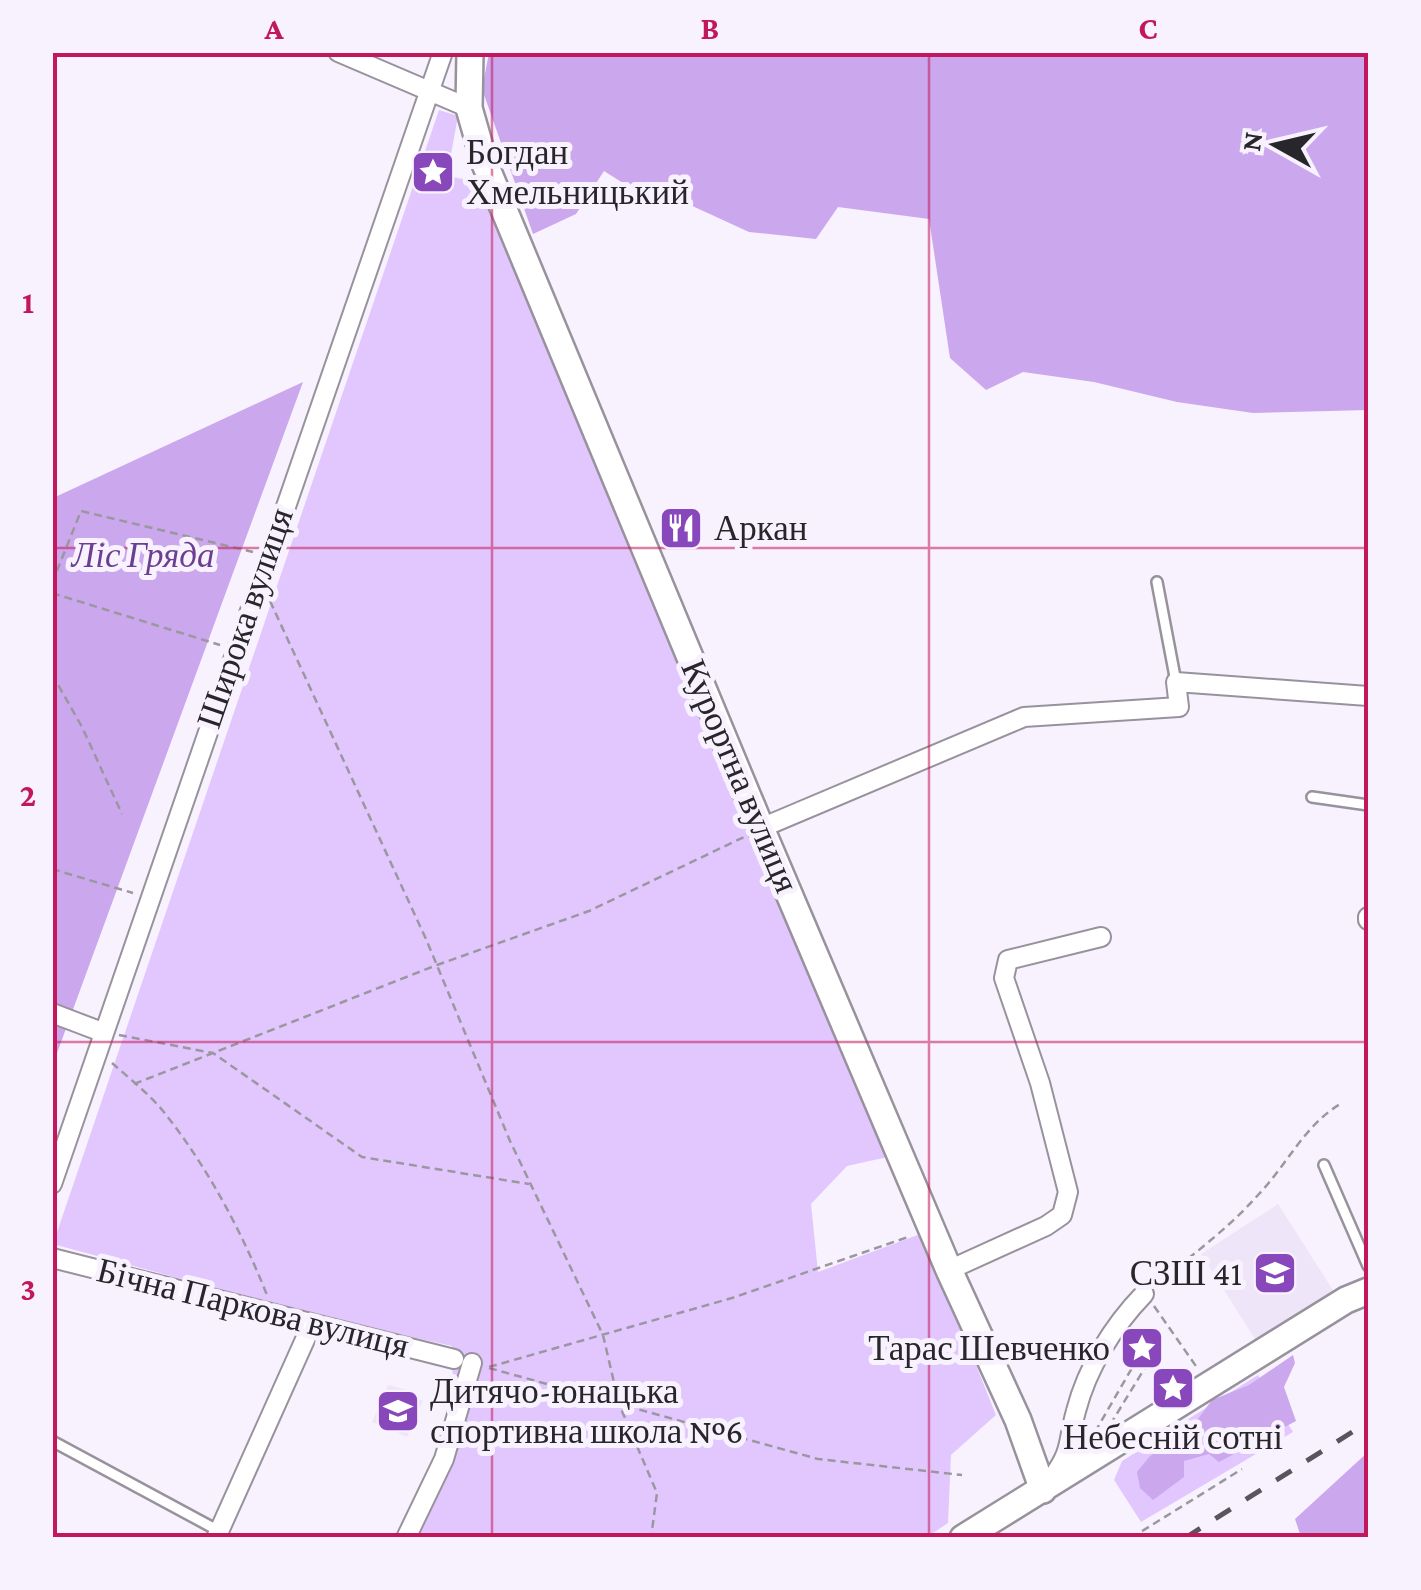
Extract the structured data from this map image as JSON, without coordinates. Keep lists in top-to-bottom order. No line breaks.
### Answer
{"streets":{"main road":["Курортна вулиця"],"street":["Широка вулиця","Бічна Паркова вулиця"]},"parks":["Ліс Гряда"],"places":{"place":["Богдан Хмельницький","Тарас Шевченко","Небесній сотні"],"restaurant":["Аркан"],"school or university":["СЗШ 41","Дитячо-юнацька спортивна школа №6"]},"north":"left","grid":{"columns":["A","B","C"],"rows":["1","2","3"]}}
